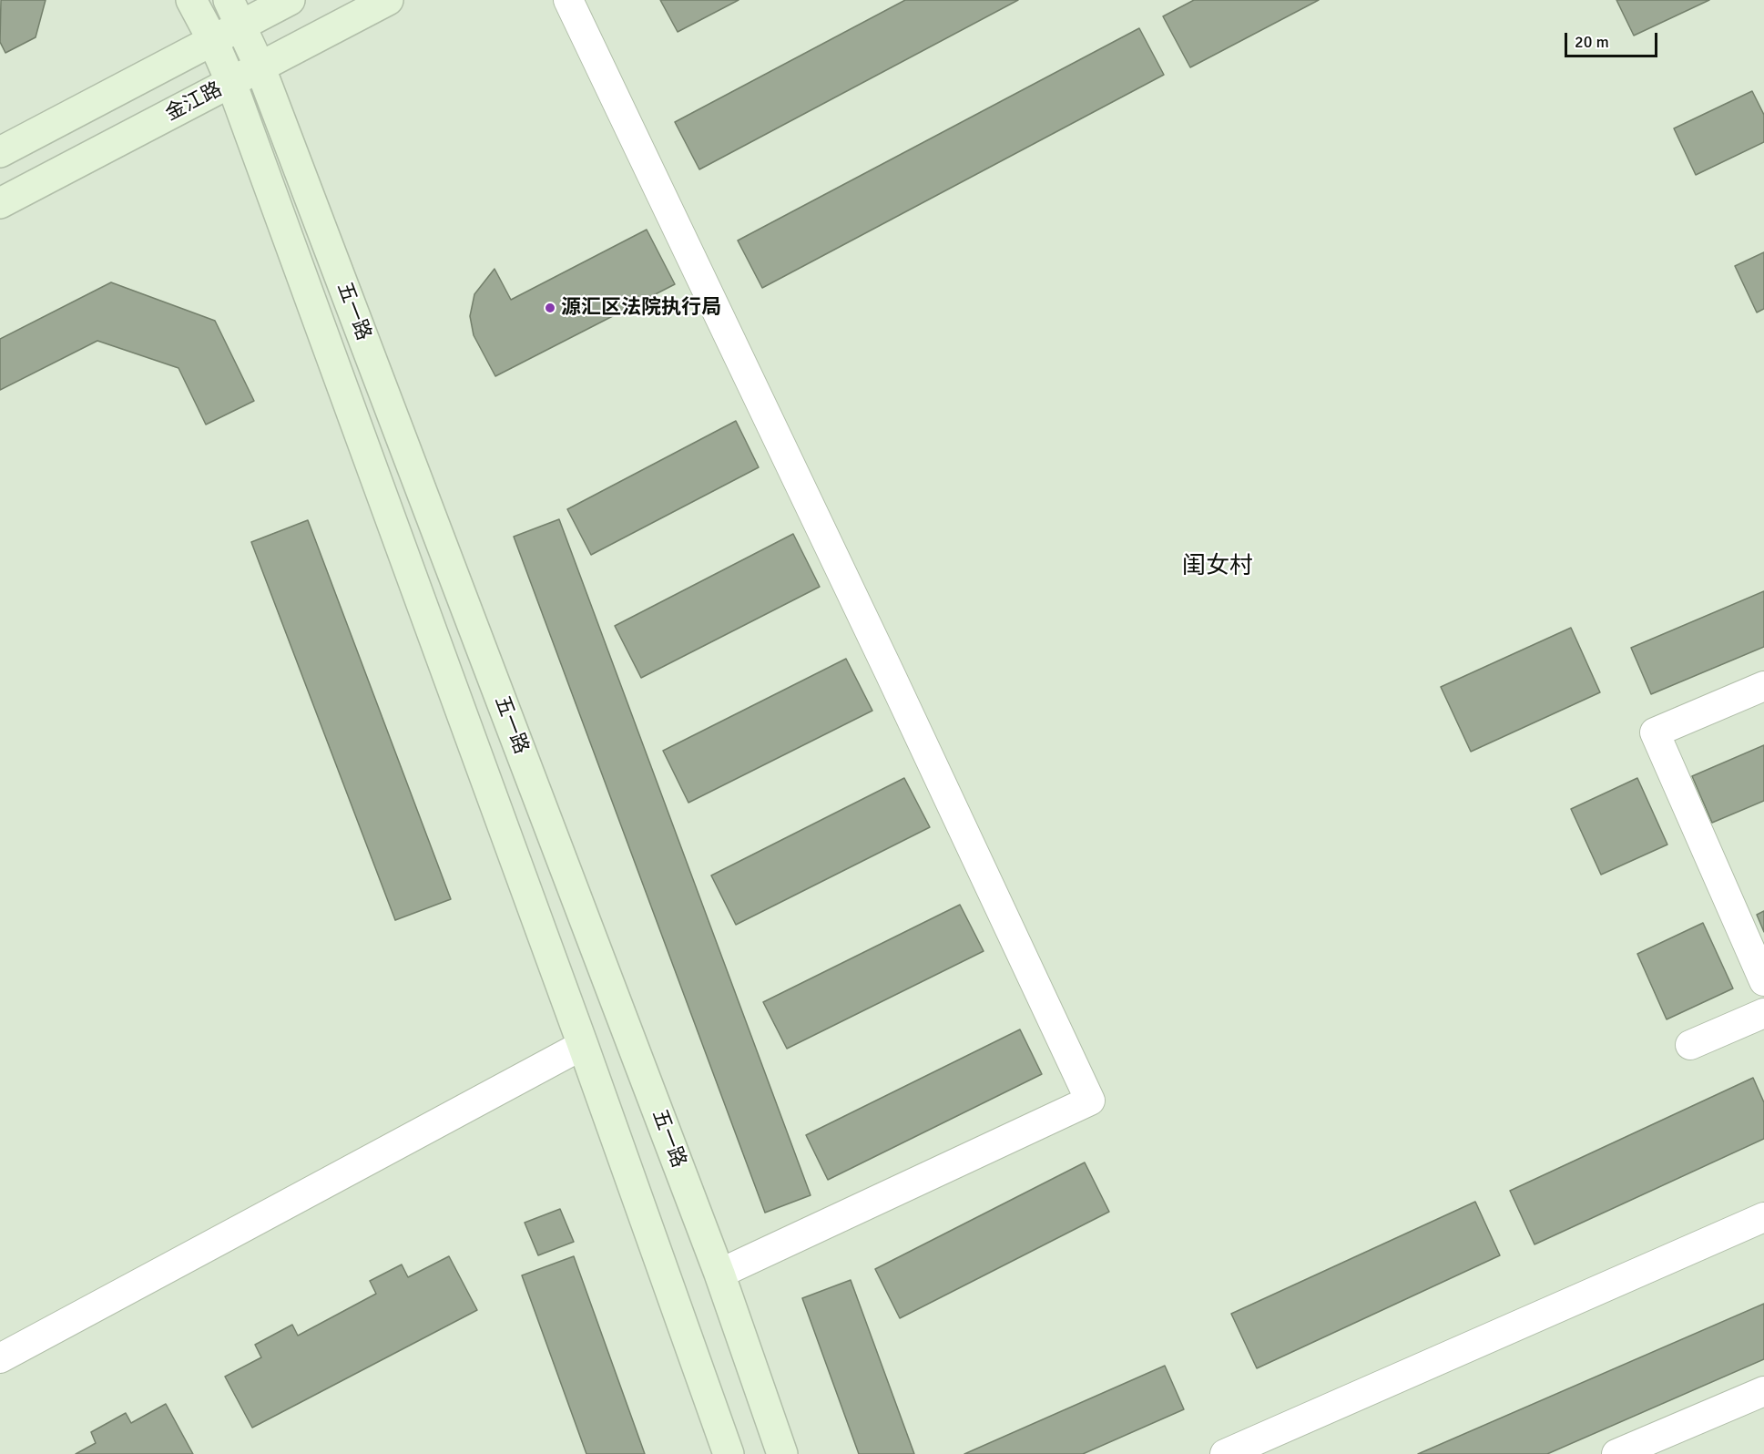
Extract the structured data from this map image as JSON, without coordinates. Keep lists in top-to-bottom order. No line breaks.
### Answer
{"streets":{"street":["金江路","五一路"]},"crossings":[["金江路","五一路"]],"districts":["闺女村"],"places":["源汇区法院执行局"],"scale_bar":"20 m"}
